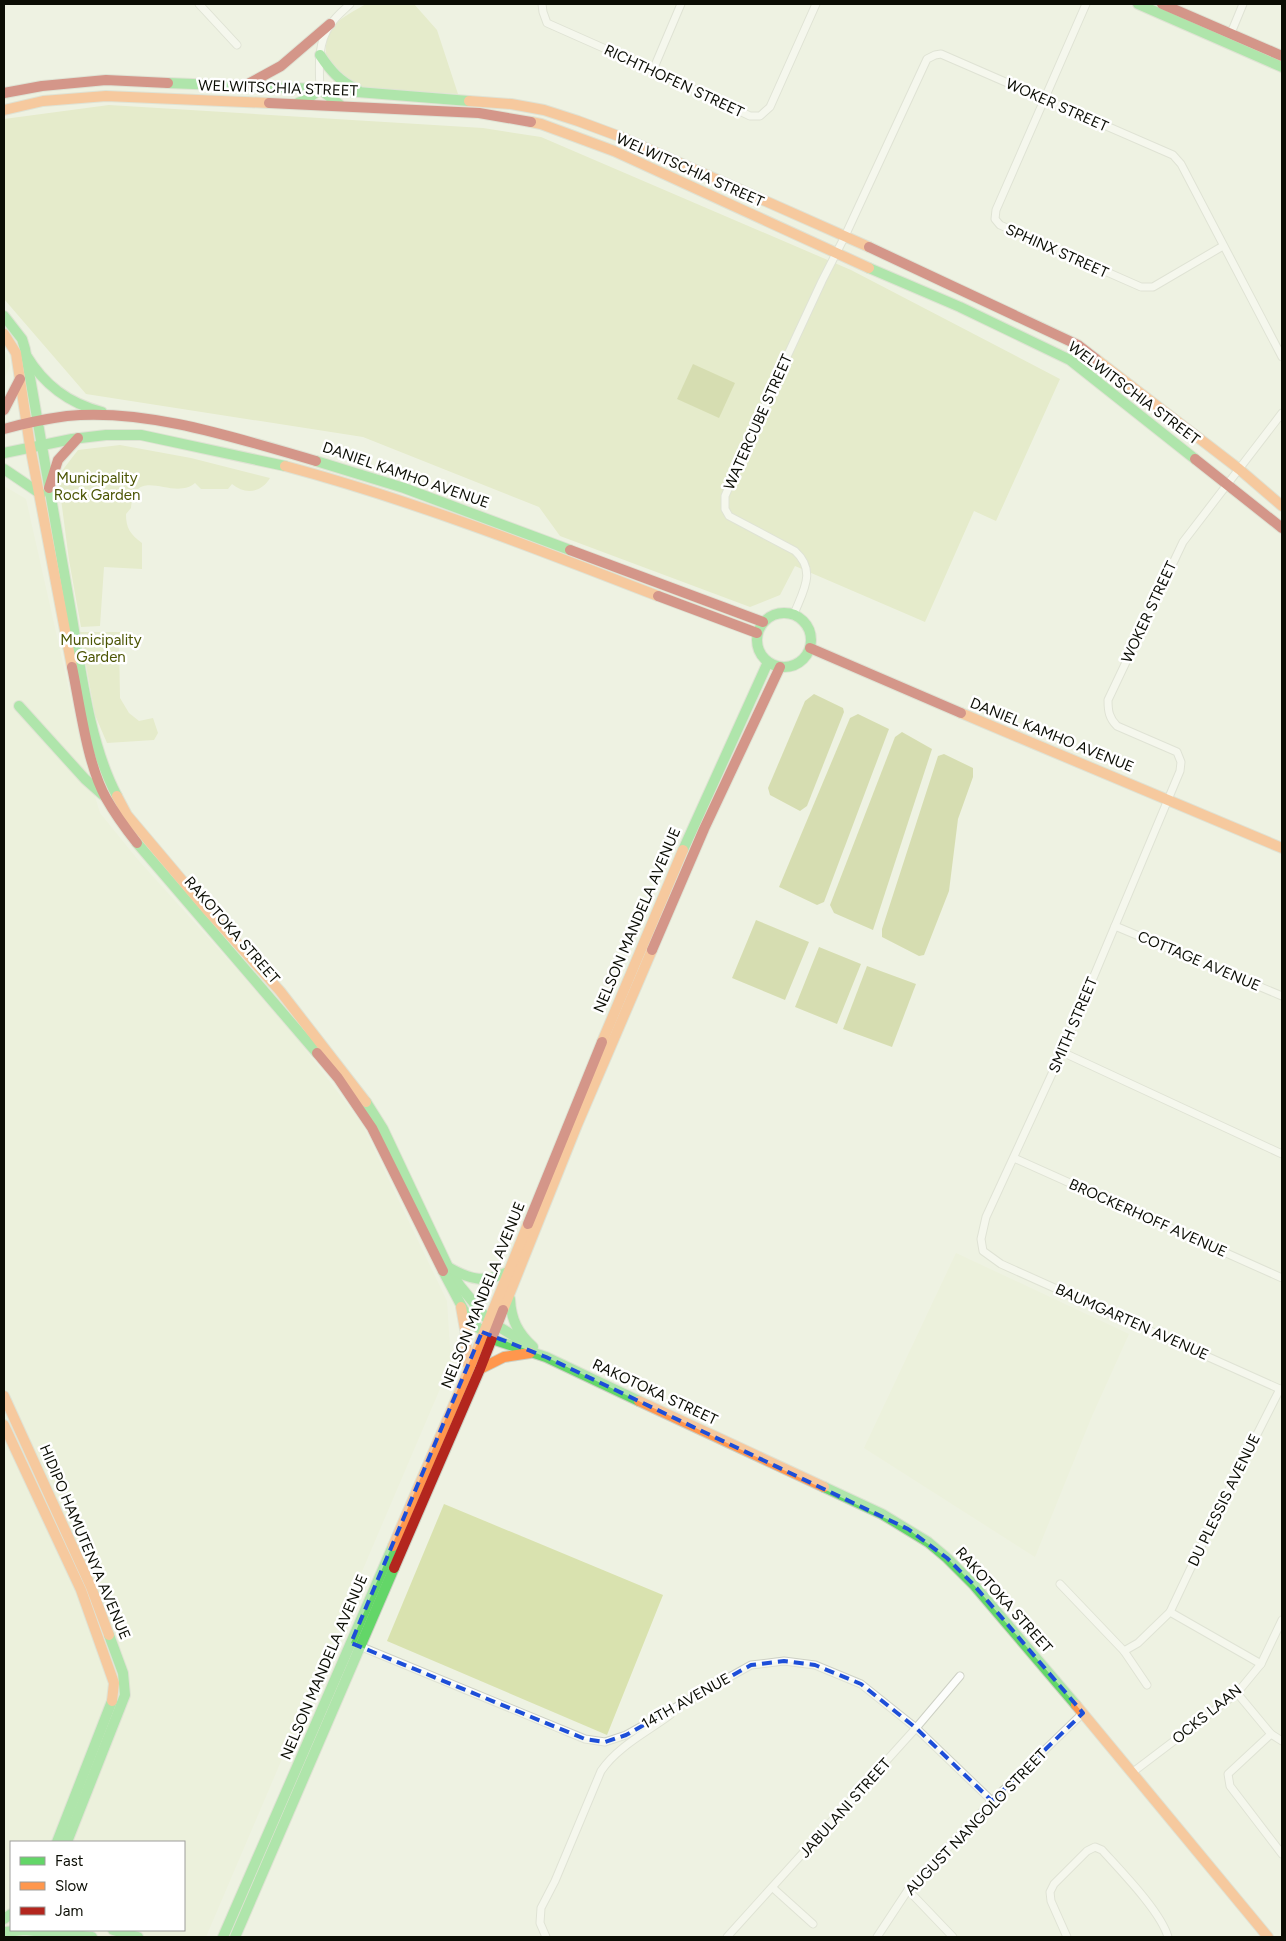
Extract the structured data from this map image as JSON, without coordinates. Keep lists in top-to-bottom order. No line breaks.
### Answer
{"streets":{"street":["RICHTHOFEN STREET","WELWITSCHIA STREET","WOKER STREET","SPHINX STREET","WATERCUBE STREET","DANIEL KAMHO AVENUE","NELSON MANDELA AVENUE","RAKOTOKA STREET","COTTAGE AVENUE","SMITH STREET","BROCKERHOFF AVENUE","BAUMGARTEN AVENUE","DU PLESSIS AVENUE","HIDIPO HAMUTENYA AVENUE","14TH AVENUE","OCKS LAAN","JABULANI STREET","AUGUST NANGOLO STREET"]},"crossings":[["WELWITSCHIA STREET","WOKER STREET"],["WELWITSCHIA STREET","WATERCUBE STREET"],["WOKER STREET","SPHINX STREET"],["WOKER STREET","WATERCUBE STREET"],["WOKER STREET","DANIEL KAMHO AVENUE"],["WOKER STREET","SMITH STREET"],["WATERCUBE STREET","DANIEL KAMHO AVENUE"],["WATERCUBE STREET","NELSON MANDELA AVENUE"],["DANIEL KAMHO AVENUE","NELSON MANDELA AVENUE"],["DANIEL KAMHO AVENUE","RAKOTOKA STREET"],["DANIEL KAMHO AVENUE","SMITH STREET"],["NELSON MANDELA AVENUE","RAKOTOKA STREET"],["NELSON MANDELA AVENUE","14TH AVENUE"],["RAKOTOKA STREET","OCKS LAAN"],["RAKOTOKA STREET","AUGUST NANGOLO STREET"],["COTTAGE AVENUE","SMITH STREET"],["SMITH STREET","BROCKERHOFF AVENUE"],["SMITH STREET","BAUMGARTEN AVENUE"],["BAUMGARTEN AVENUE","DU PLESSIS AVENUE"],["14TH AVENUE","JABULANI STREET"],["14TH AVENUE","AUGUST NANGOLO STREET"]],"parks":["Municipality Rock Garden","Municipality Garden"],"legend":["Fast","Slow","Jam"]}
